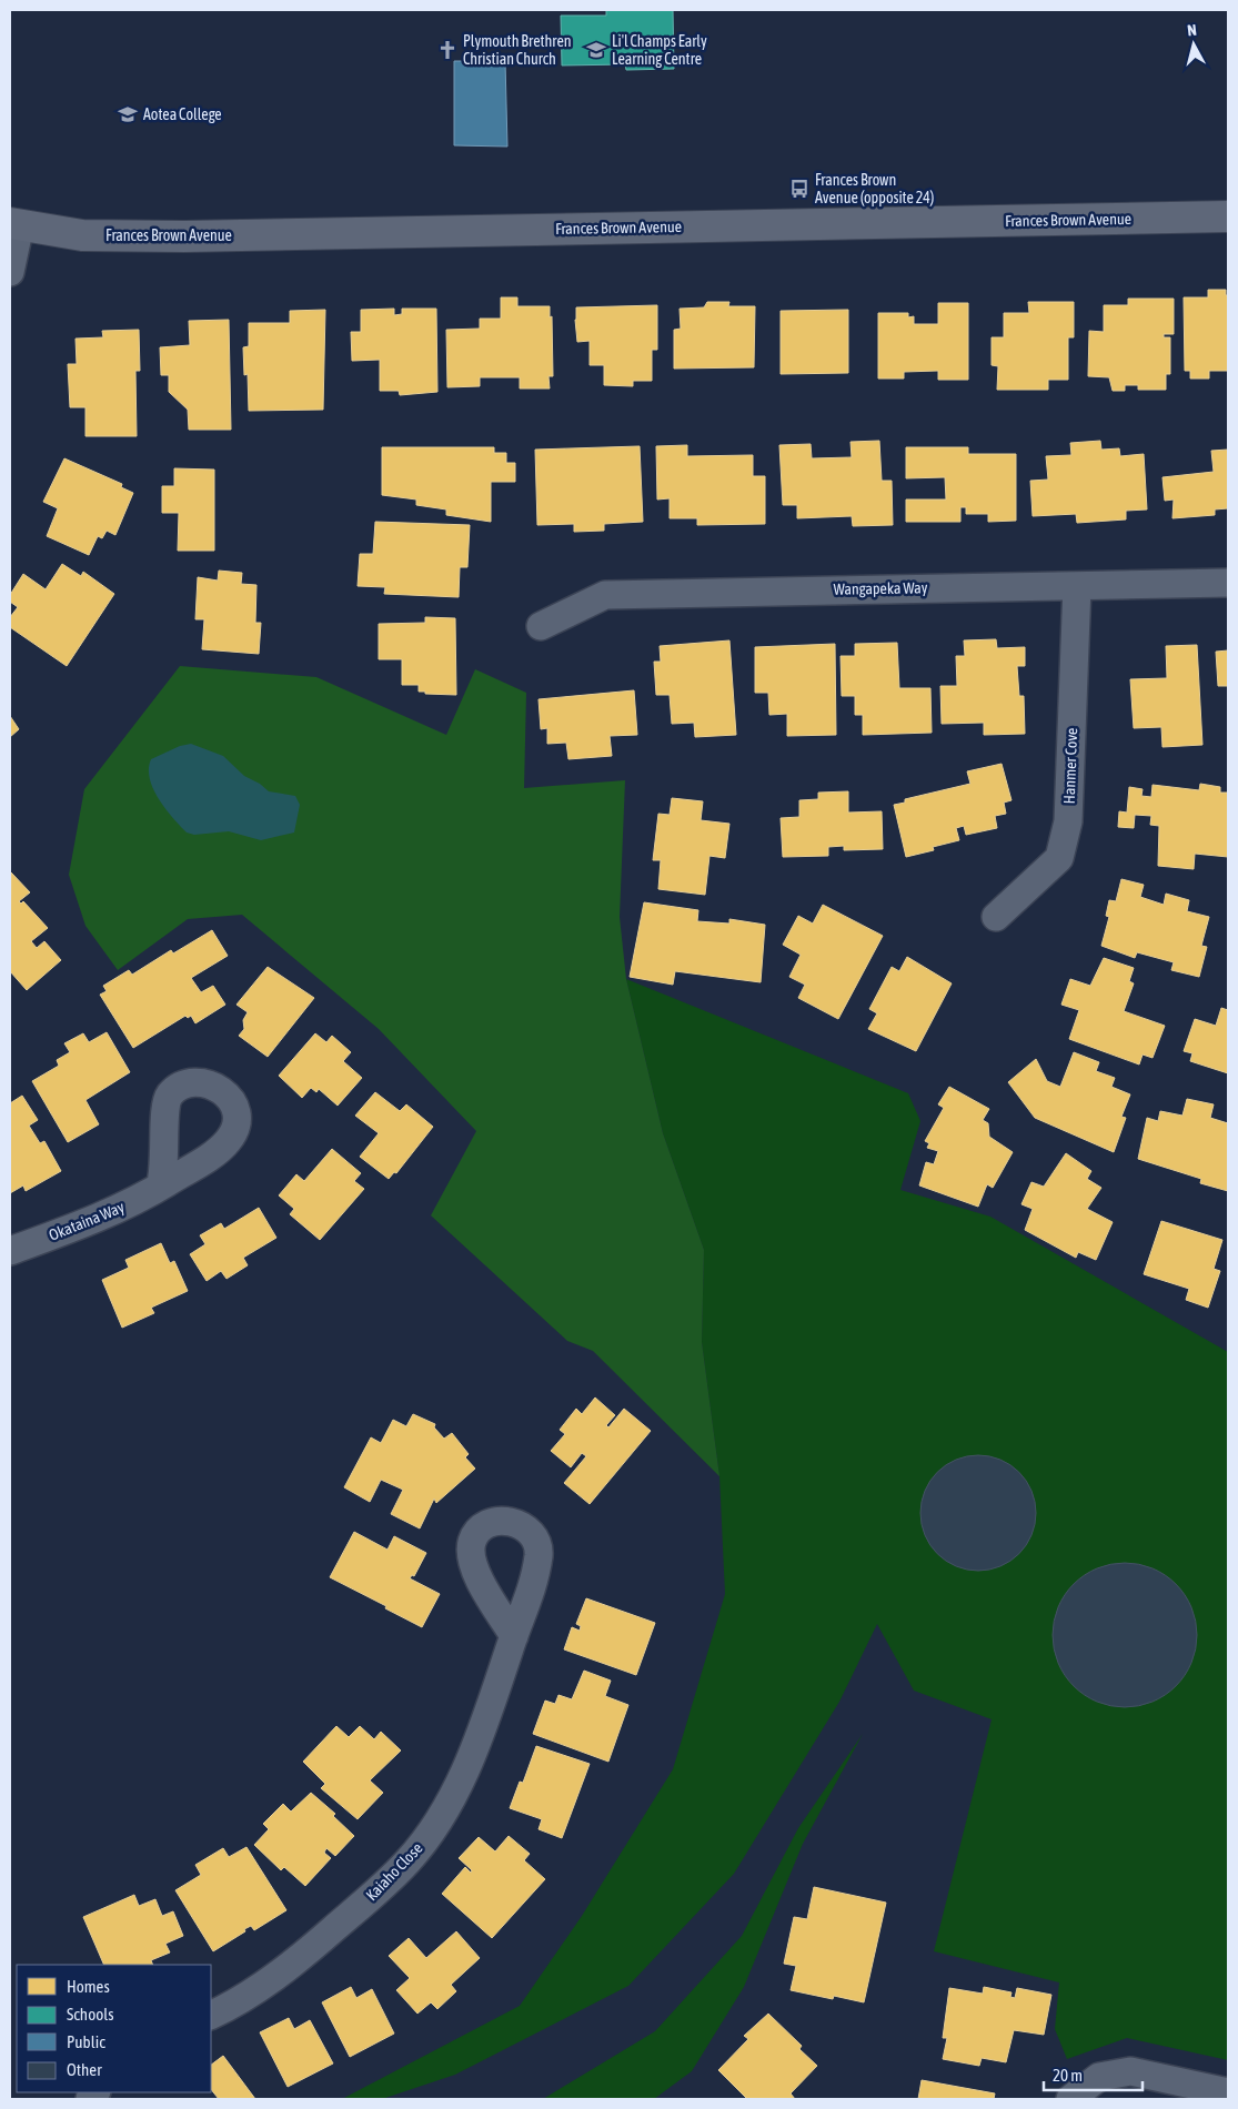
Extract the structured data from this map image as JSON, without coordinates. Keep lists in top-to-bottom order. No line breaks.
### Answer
{"streets":{"street":["Frances Brown Avenue","Wangapeka Way","Hanmer Cove","Okataina Way","Kaiaho Close"]},"crossings":[["Wangapeka Way","Hanmer Cove"]],"places":{"church":["Plymouth Brethren Christian Church"],"school or university":["Li'l Champs Early Learning Centre","Aotea College"],"bus stop":["Frances Brown Avenue (opposite 24)"]},"legend":["Homes","Schools","Public","Other"],"scale_bar":"20 m","north":"top"}
